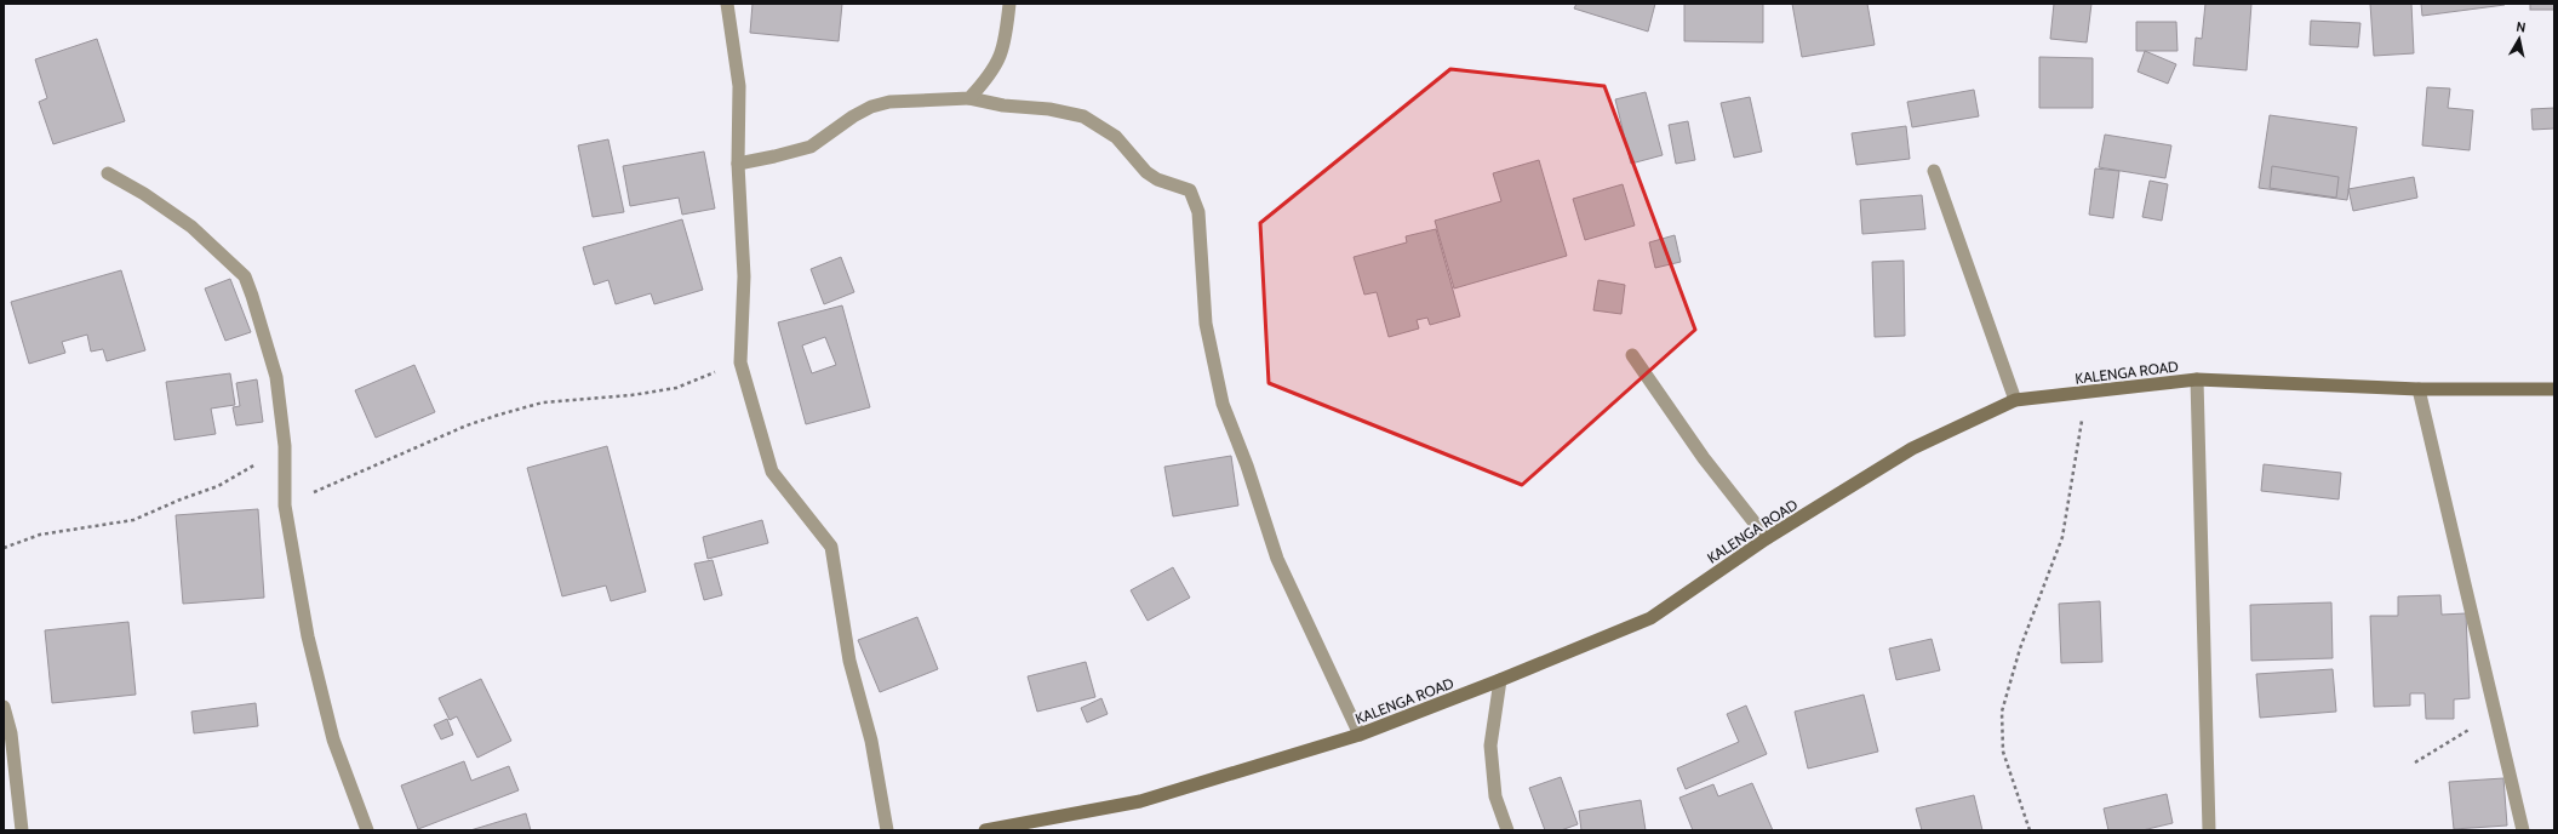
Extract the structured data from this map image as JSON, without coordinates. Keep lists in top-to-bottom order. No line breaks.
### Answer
{"streets":{"main road":["KALENGA ROAD"]},"north":"top"}
